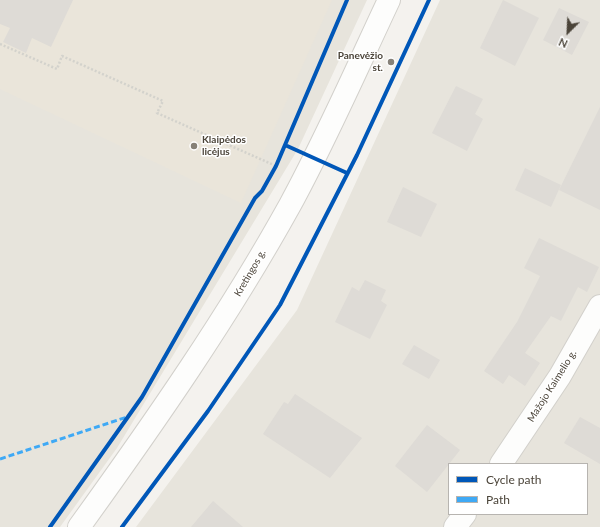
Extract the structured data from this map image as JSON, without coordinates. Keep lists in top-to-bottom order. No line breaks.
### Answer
{"streets":{"street":["Kretingos g.","Mažojo Kaimelio g."]},"places":["Panevėžio st.","Klaipėdos licėjus"],"legend":["Cycle path","Path"],"north":"bottom left"}
